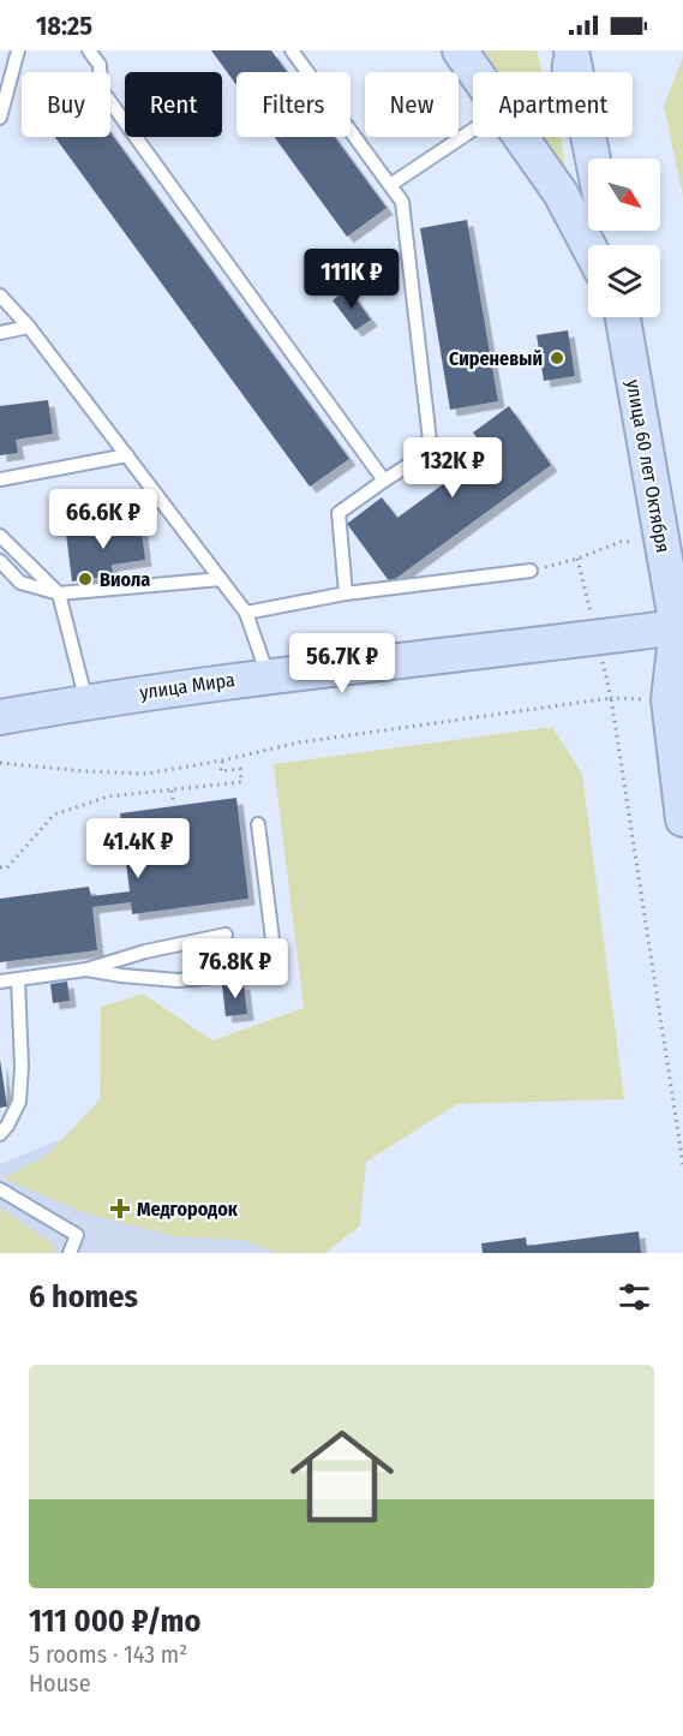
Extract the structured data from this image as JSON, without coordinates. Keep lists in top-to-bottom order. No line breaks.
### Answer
{"streets":{"street":["улица 60 лет Октября","улица Мира"]},"crossings":[["улица 60 лет Октября","улица Мира"]],"places":{"other":["Сиреневый","Виола"],"health":["Медгородок"]},"north":"bottom right","page":{"status":"18:25","chip":["Buy","Rent","Filters","New","Apartment"],"price":["111K ₽","132K ₽","66.6K ₽","56.7K ₽","41.4K ₽","76.8K ₽"],"heading":"6 homes","list":[{"name":"111 000 ₽/mo","note":"5 rooms · 143 m² · House"}]}}
